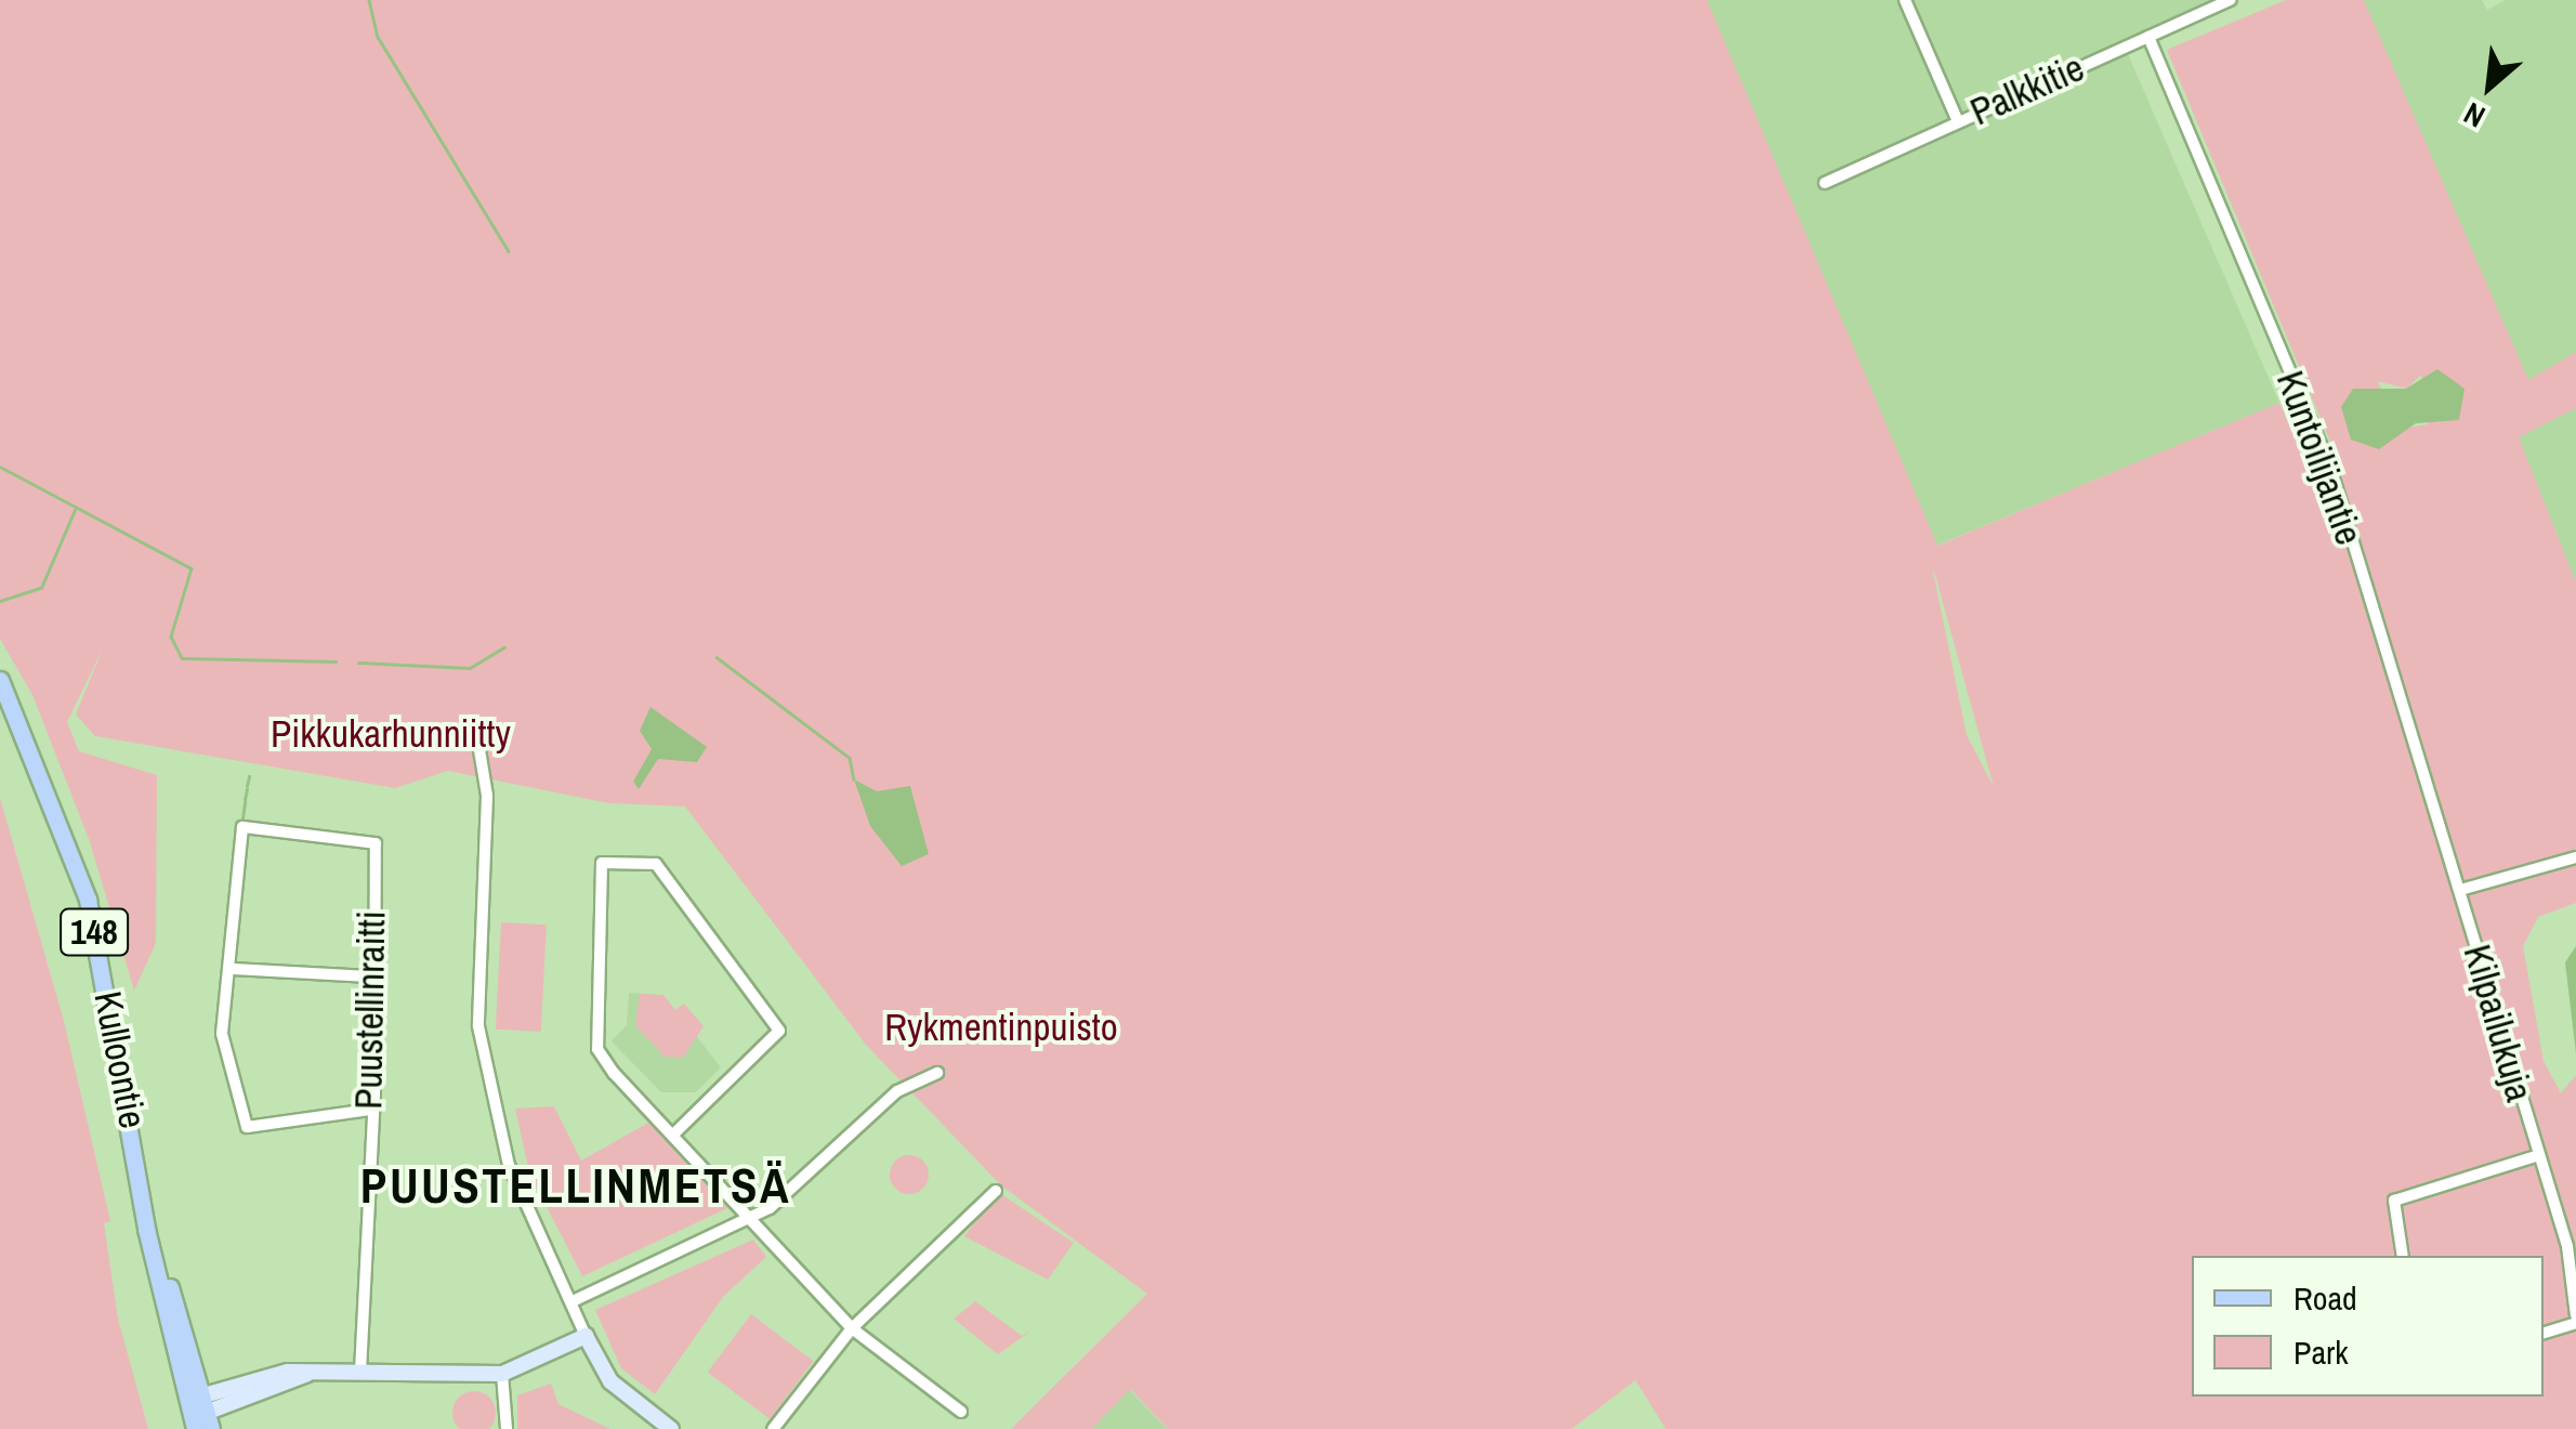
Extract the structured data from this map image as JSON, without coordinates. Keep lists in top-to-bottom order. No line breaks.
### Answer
{"streets":{"main road":["148","Kulloontie"],"street":["Palkkitie","Kuntoilijantie","Puustellinraitti","Kilpailukuja"]},"crossings":[["Palkkitie","Kuntoilijantie"],["Kuntoilijantie","Kilpailukuja"]],"districts":["PUUSTELLINMETSÄ"],"parks":["Pikkukarhunniitty","Rykmentinpuisto"],"legend":["Road","Park"],"north":"bottom left"}
